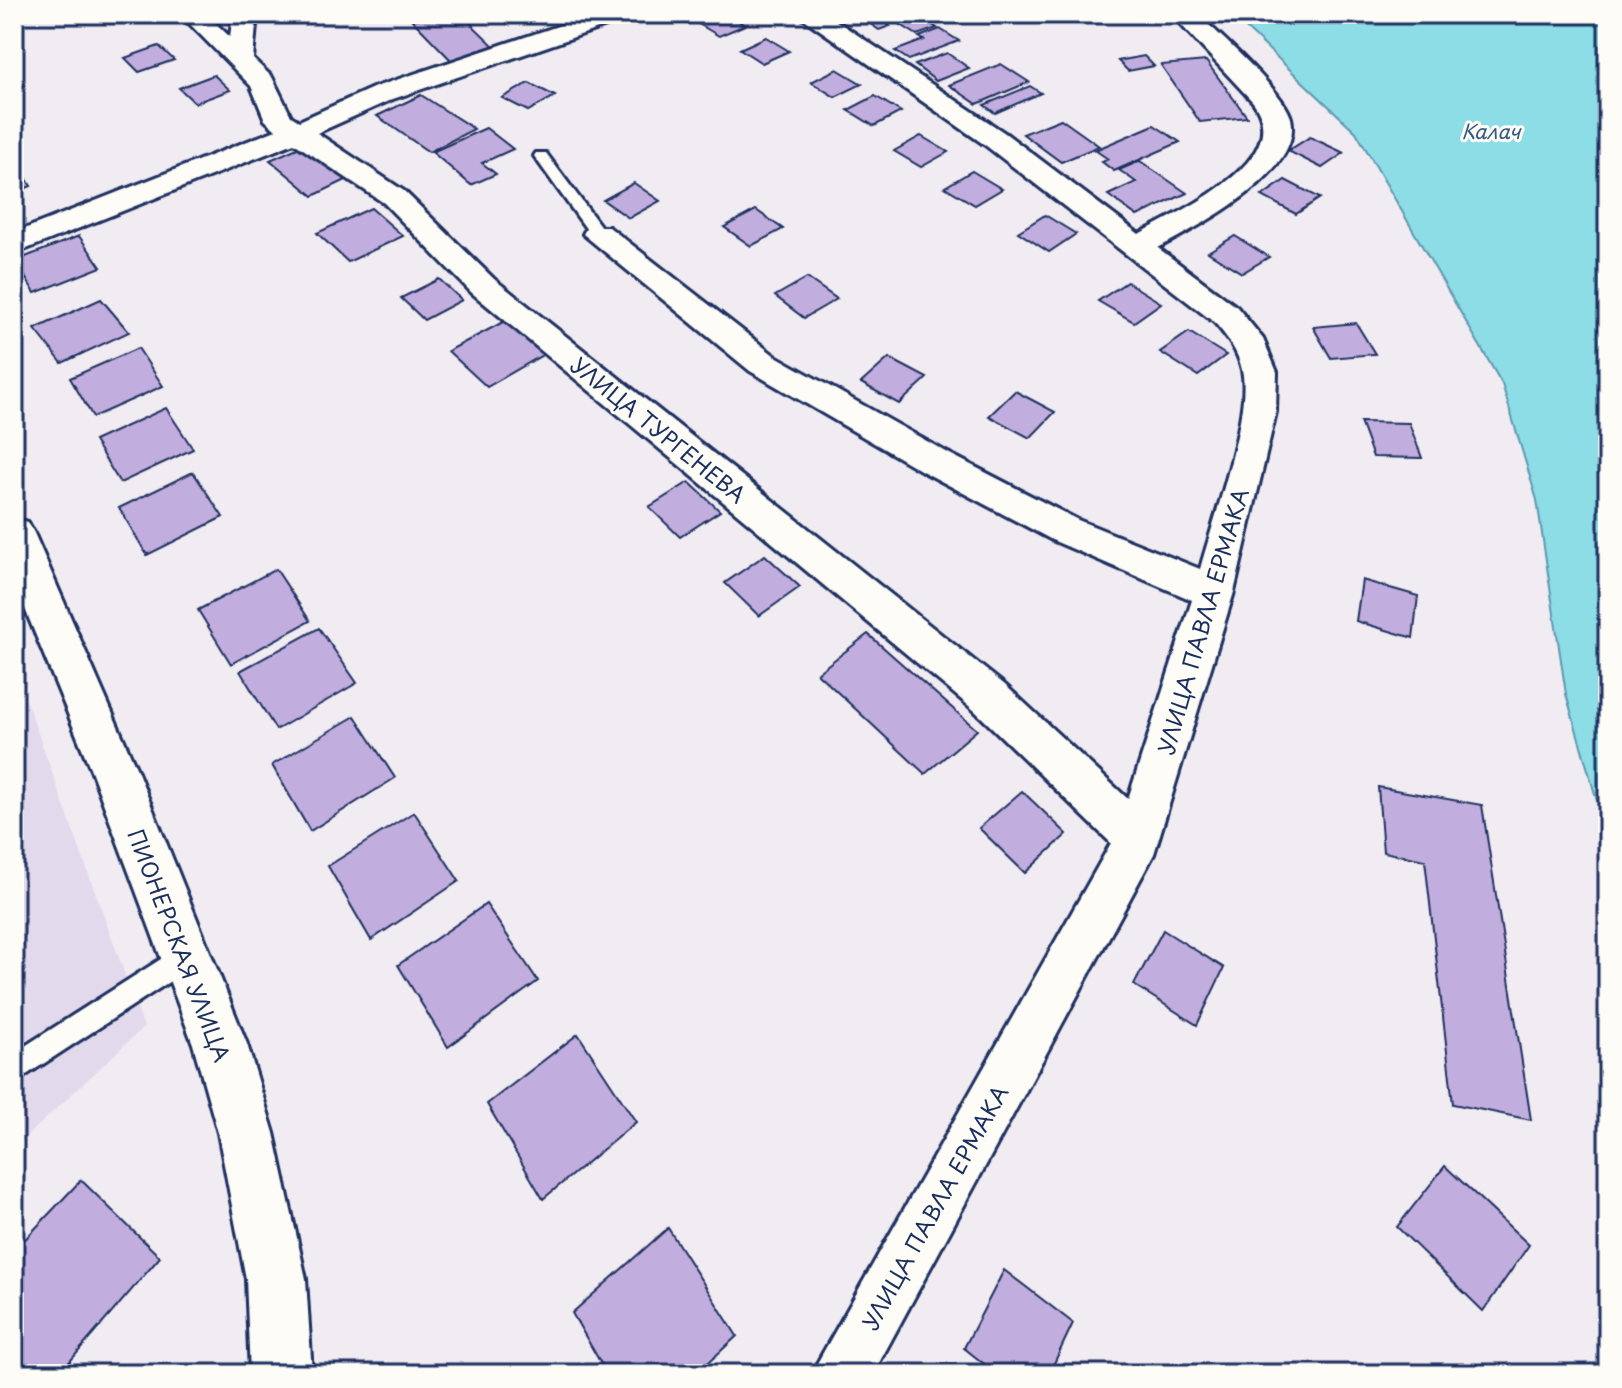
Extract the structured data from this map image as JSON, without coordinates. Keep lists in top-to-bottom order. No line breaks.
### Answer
{"streets":{"street":["УЛИЦА ТУРГЕНЕВА","УЛИЦА ПАВЛА ЕРМАКА","ПИОНЕРСКАЯ УЛИЦА"]},"crossings":[["УЛИЦА ТУРГЕНЕВА","УЛИЦА ПАВЛА ЕРМАКА"]],"water":["Калач"]}
